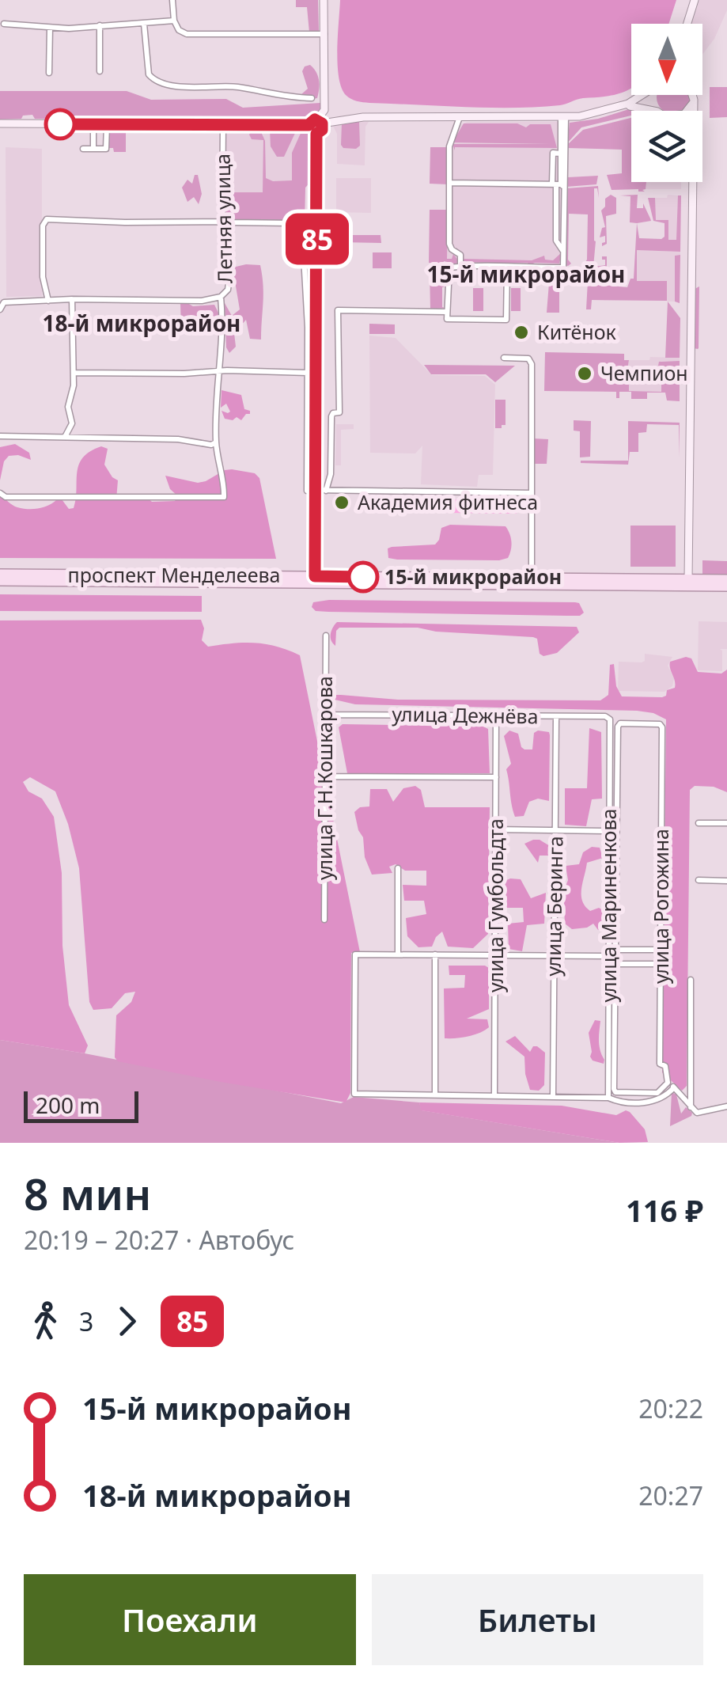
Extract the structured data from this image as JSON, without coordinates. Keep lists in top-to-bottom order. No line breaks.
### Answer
{"streets":{"main road":["проспект Менделеева"],"street":["Летняя улица","улица Дежнёва","улица Г.Н.Кошкарова","улица Гумбольдта","улица Мариненкова","улица Беринга","улица Рогожина"]},"crossings":[["улица Дежнёва","улица Г.Н.Кошкарова"],["улица Дежнёва","улица Гумбольдта"],["улица Дежнёва","улица Мариненкова"],["улица Дежнёва","улица Беринга"]],"districts":["15-й микрорайон","18-й микрорайон"],"places":["Китёнок","Чемпион","Академия фитнеса","15-й микрорайон"],"lines":["bus line 85"],"scale_bar":"200 m","north":"bottom","page":{"on_map":"85","scale":"200 m","heading":["8 мин","20:19 – 20:27 · Автобус","116 ₽"],"legs":["3","85"],"list":[{"name":"15-й микрорайон","value":"20:22"},{"name":"18-й микрорайон","value":"20:27"}],"buttons":["Поехали","Билеты"]}}
